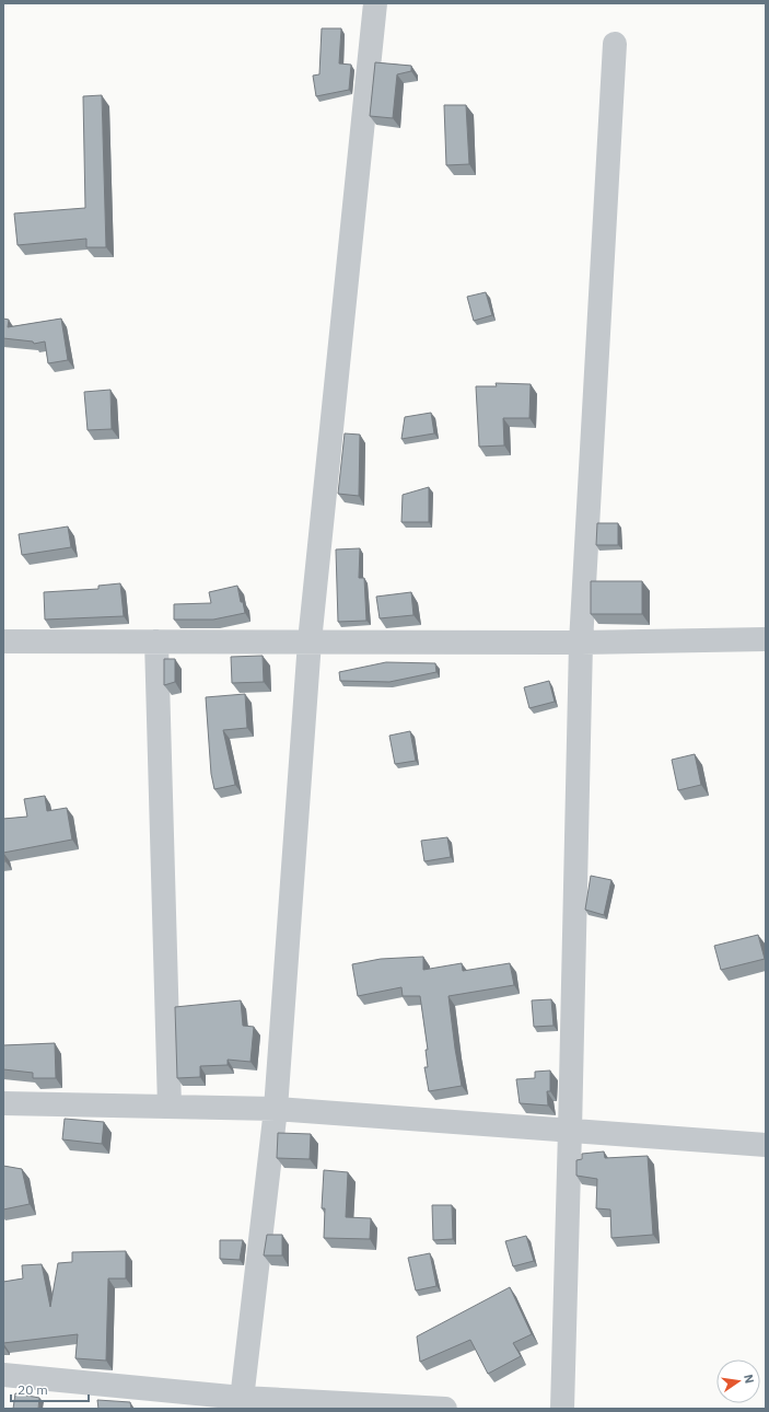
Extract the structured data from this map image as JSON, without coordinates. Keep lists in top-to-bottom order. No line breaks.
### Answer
{"scale_bar":"20 m","north":"right"}
